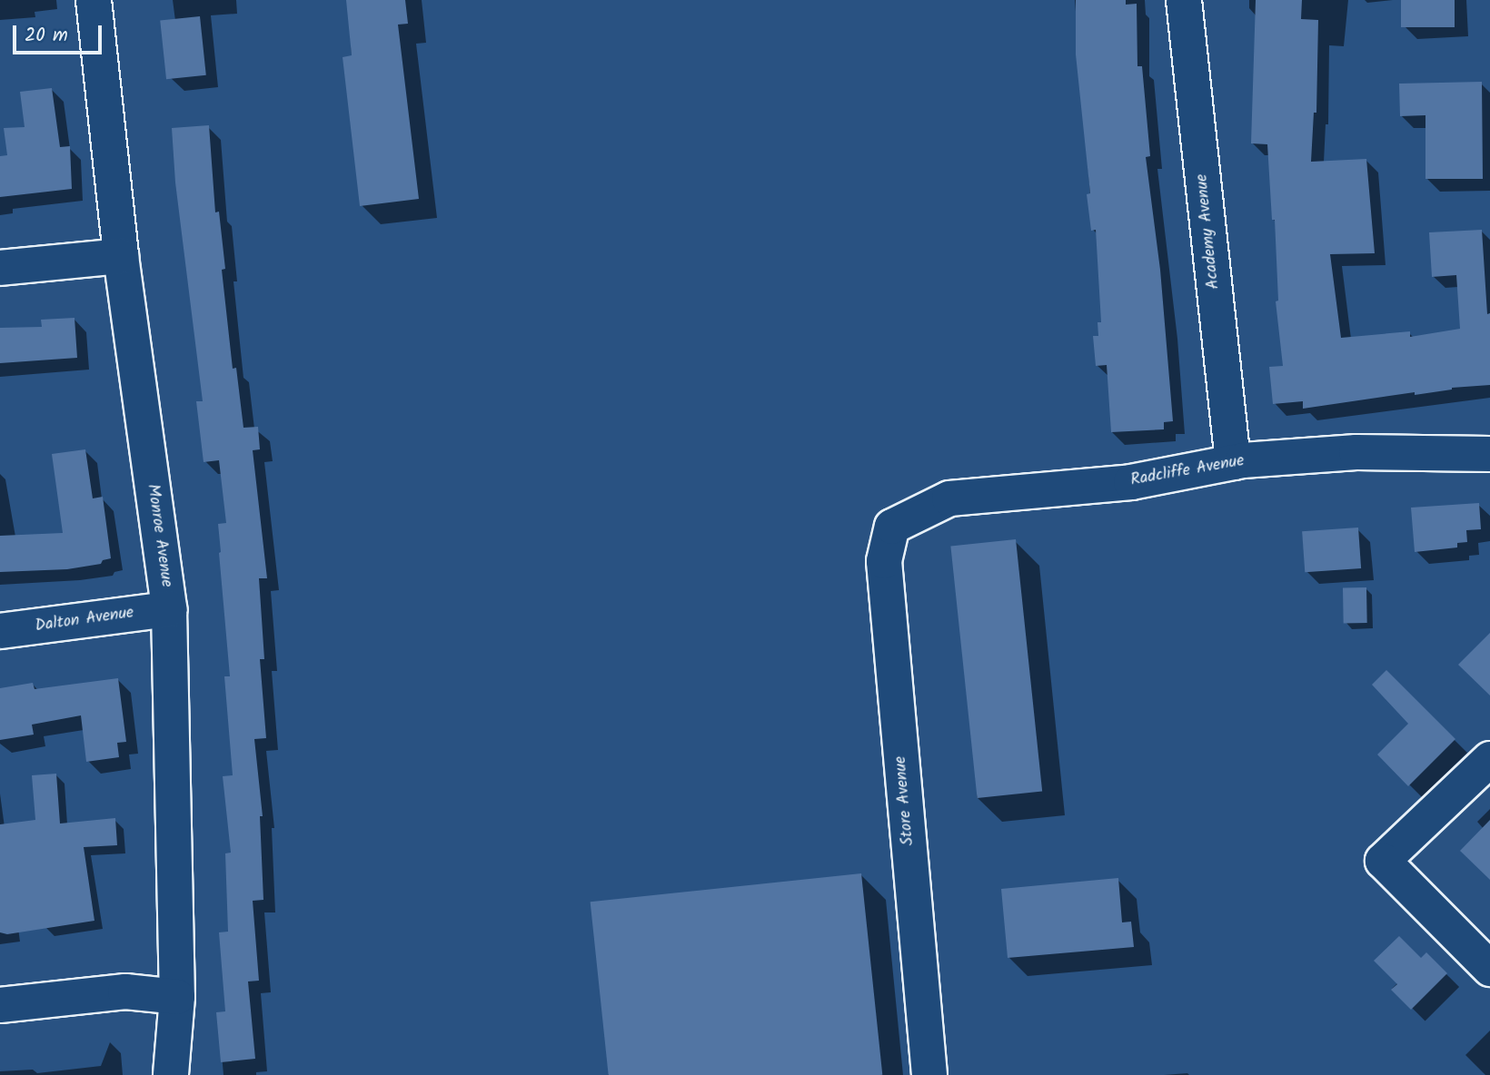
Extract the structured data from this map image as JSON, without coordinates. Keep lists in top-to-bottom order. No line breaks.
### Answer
{"streets":{"street":["Academy Avenue","Radcliffe Avenue","Monroe Avenue","Dalton Avenue","Store Avenue"]},"crossings":[["Academy Avenue","Radcliffe Avenue"],["Radcliffe Avenue","Store Avenue"],["Monroe Avenue","Dalton Avenue"]],"scale_bar":"20 m"}
